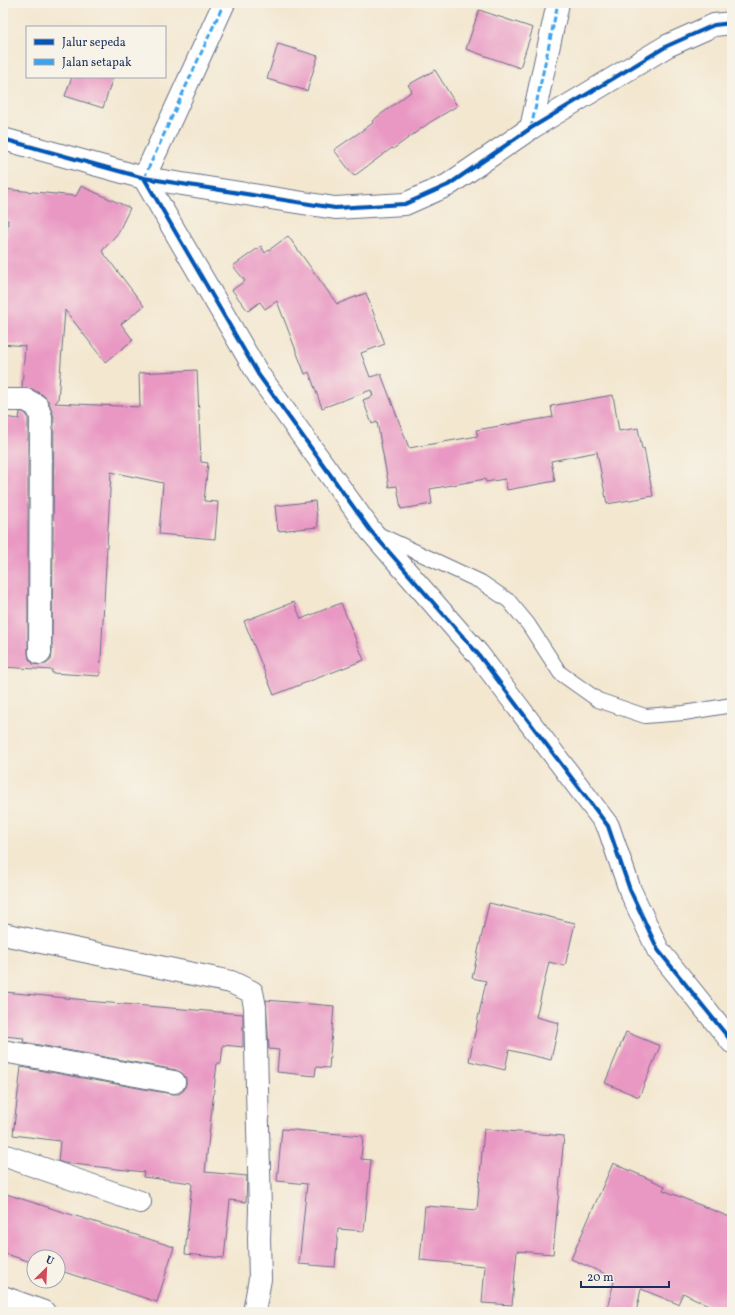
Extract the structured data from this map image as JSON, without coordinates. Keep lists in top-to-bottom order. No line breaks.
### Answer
{"legend":["Jalur sepeda","Jalan setapak"],"scale_bar":"20 m","north":"top right"}
